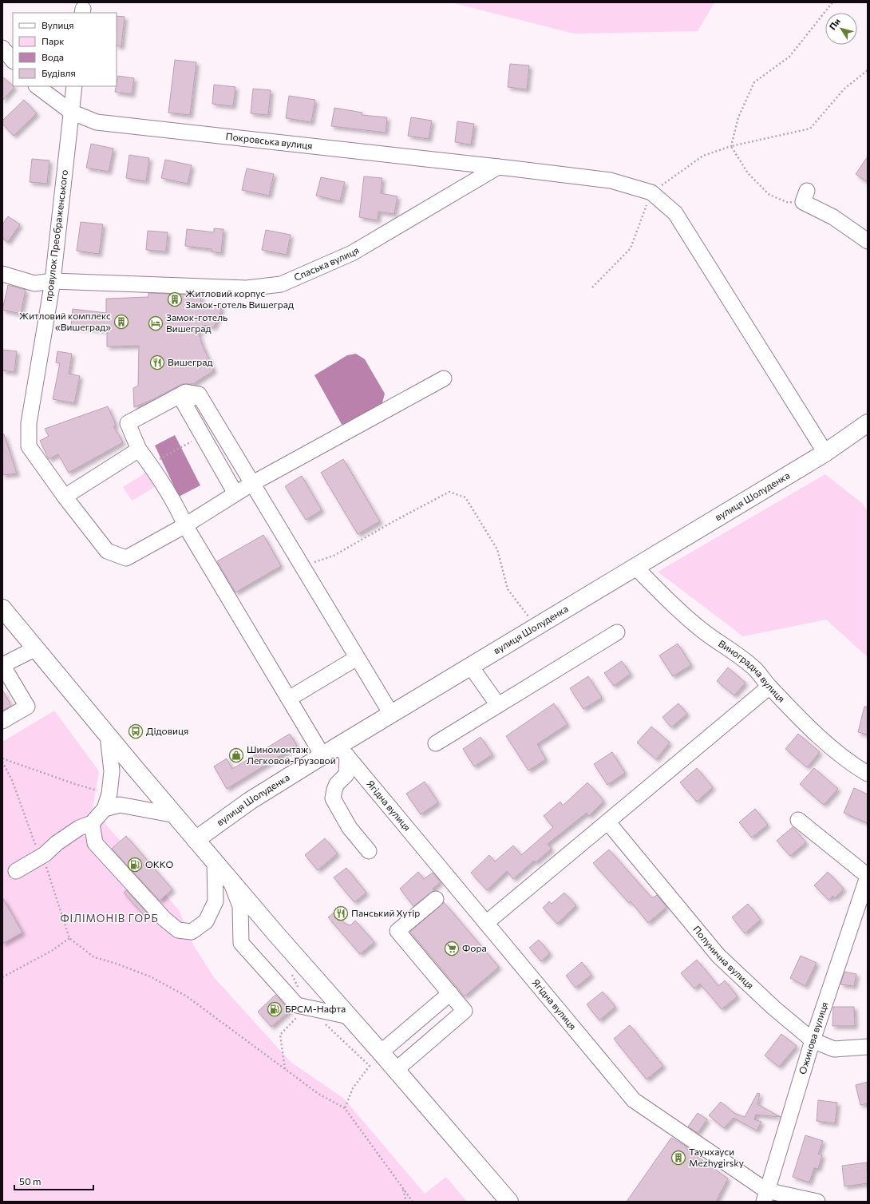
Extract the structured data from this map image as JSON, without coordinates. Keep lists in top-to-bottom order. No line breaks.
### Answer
{"streets":{"main road":["вулиця Шолуденка"],"street":["Покровська вулиця","провулок Преображенського","Спаська вулиця","Виноградна вулиця","Ягідна вулиця","Полунична вулиця","Ожинова вулиця"]},"crossings":[["Покровська вулиця","провулок Преображенського"],["Покровська вулиця","Спаська вулиця"],["провулок Преображенського","Спаська вулиця"],["вулиця Шолуденка","Виноградна вулиця"],["вулиця Шолуденка","Ягідна вулиця"],["Ягідна вулиця","Ожинова вулиця"],["Полунична вулиця","Ожинова вулиця"]],"districts":["ФІЛІМОНІВ ГОРБ"],"places":{"building":["Житловий корпус Замок-готель Вишеград","Житловий комплекс «Вишеград»","Таунхауси Mezhygirsky"],"hotel":["Замок-готель Вишеград"],"restaurant":["Вишеград","Панський Хутір"],"bus stop":["Дідовиця"],"shop":["Шиномонтаж Легковой-Грузовой"],"fuel station":["ОККО","БРСМ-Нафта"],"supermarket":["Фора"]},"legend":["Вулиця","Парк","Вода","Будівля"],"scale_bar":"50 m","north":"top left"}
